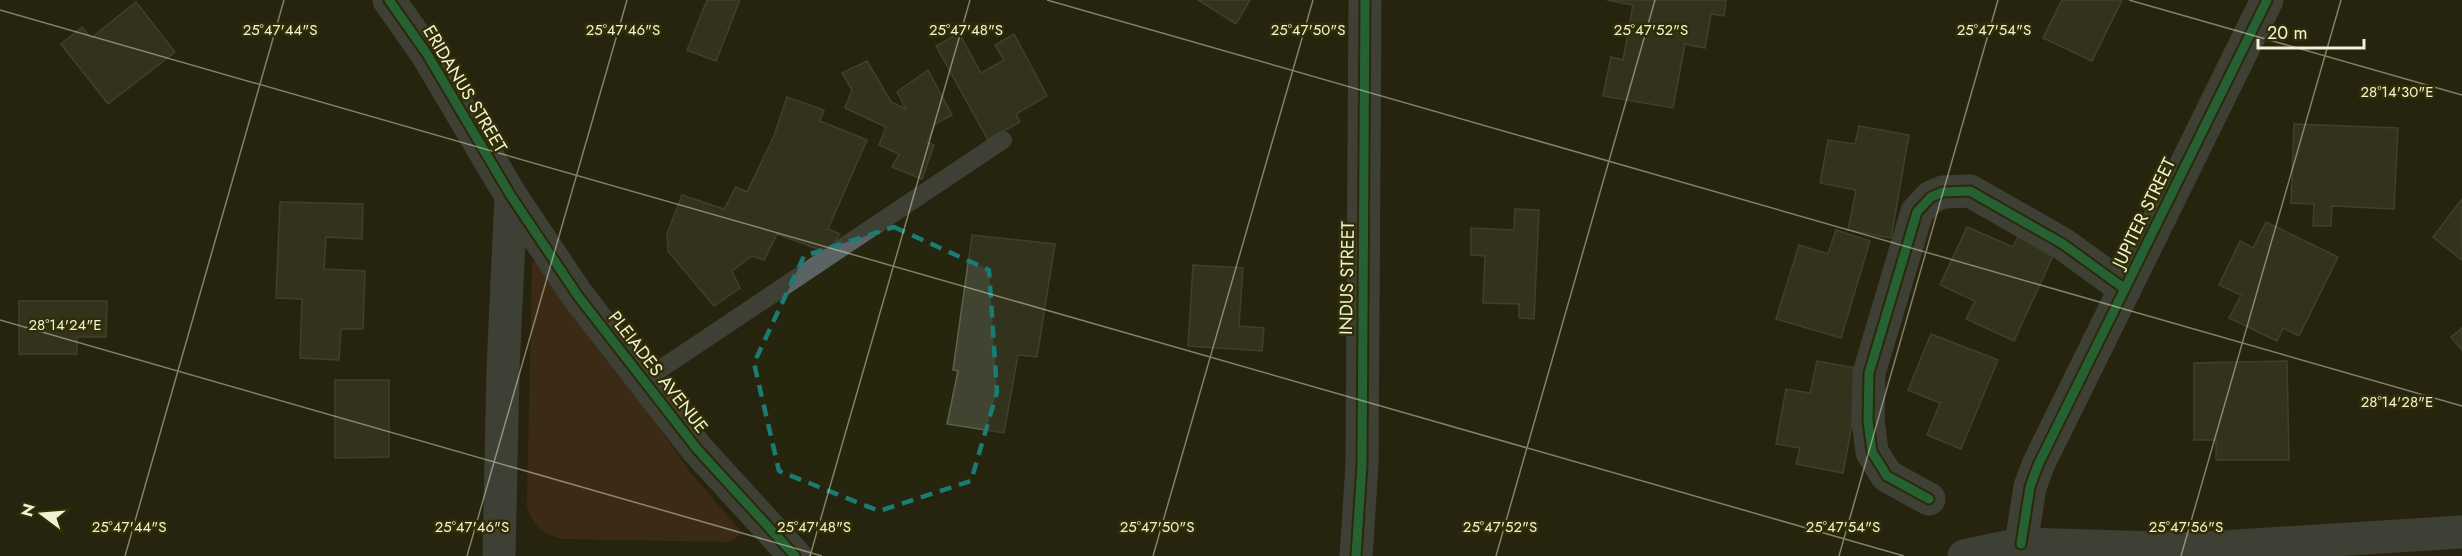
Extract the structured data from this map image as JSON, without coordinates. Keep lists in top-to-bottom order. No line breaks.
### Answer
{"streets":{"street":["ERIDANUS STREET","JUPITER STREET","INDUS STREET","PLEIADES AVENUE"]},"crossings":[["ERIDANUS STREET","PLEIADES AVENUE"]],"scale_bar":"20 m","north":"left","coordinates":["25°47'44\"S","25°47'46\"S","25°47'48\"S","25°47'50\"S","25°47'52\"S","25°47'54\"S","28°14'30\"E","28°14'24\"E","28°14'28\"E","25°47'56\"S"]}
